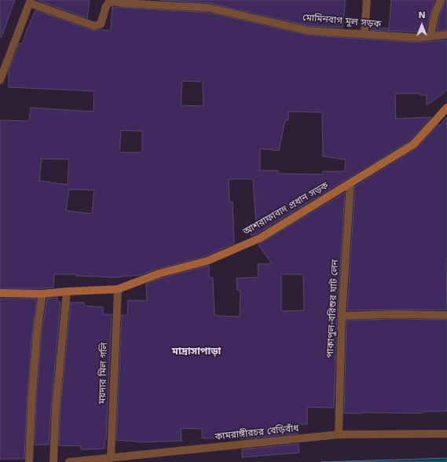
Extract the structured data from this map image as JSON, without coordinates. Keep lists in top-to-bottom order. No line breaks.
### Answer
{"streets":{"street":["মোমিনবাগ মূল সড়ক","আশরাফাবাদ প্রধান সড়ক","পাকাপুল-বরিশুর ঘাট লেন","ময়দার মিল গলি","কামরাঙ্গীরচর বেড়িবাঁধ"]},"crossings":[["আশরাফাবাদ প্রধান সড়ক","পাকাপুল-বরিশুর ঘাট লেন"],["আশরাফাবাদ প্রধান সড়ক","ময়দার মিল গলি"],["পাকাপুল-বরিশুর ঘাট লেন","কামরাঙ্গীরচর বেড়িবাঁধ"],["ময়দার মিল গলি","কামরাঙ্গীরচর বেড়িবাঁধ"]],"districts":["মাদ্রাসাপাড়া"],"north":"top"}
